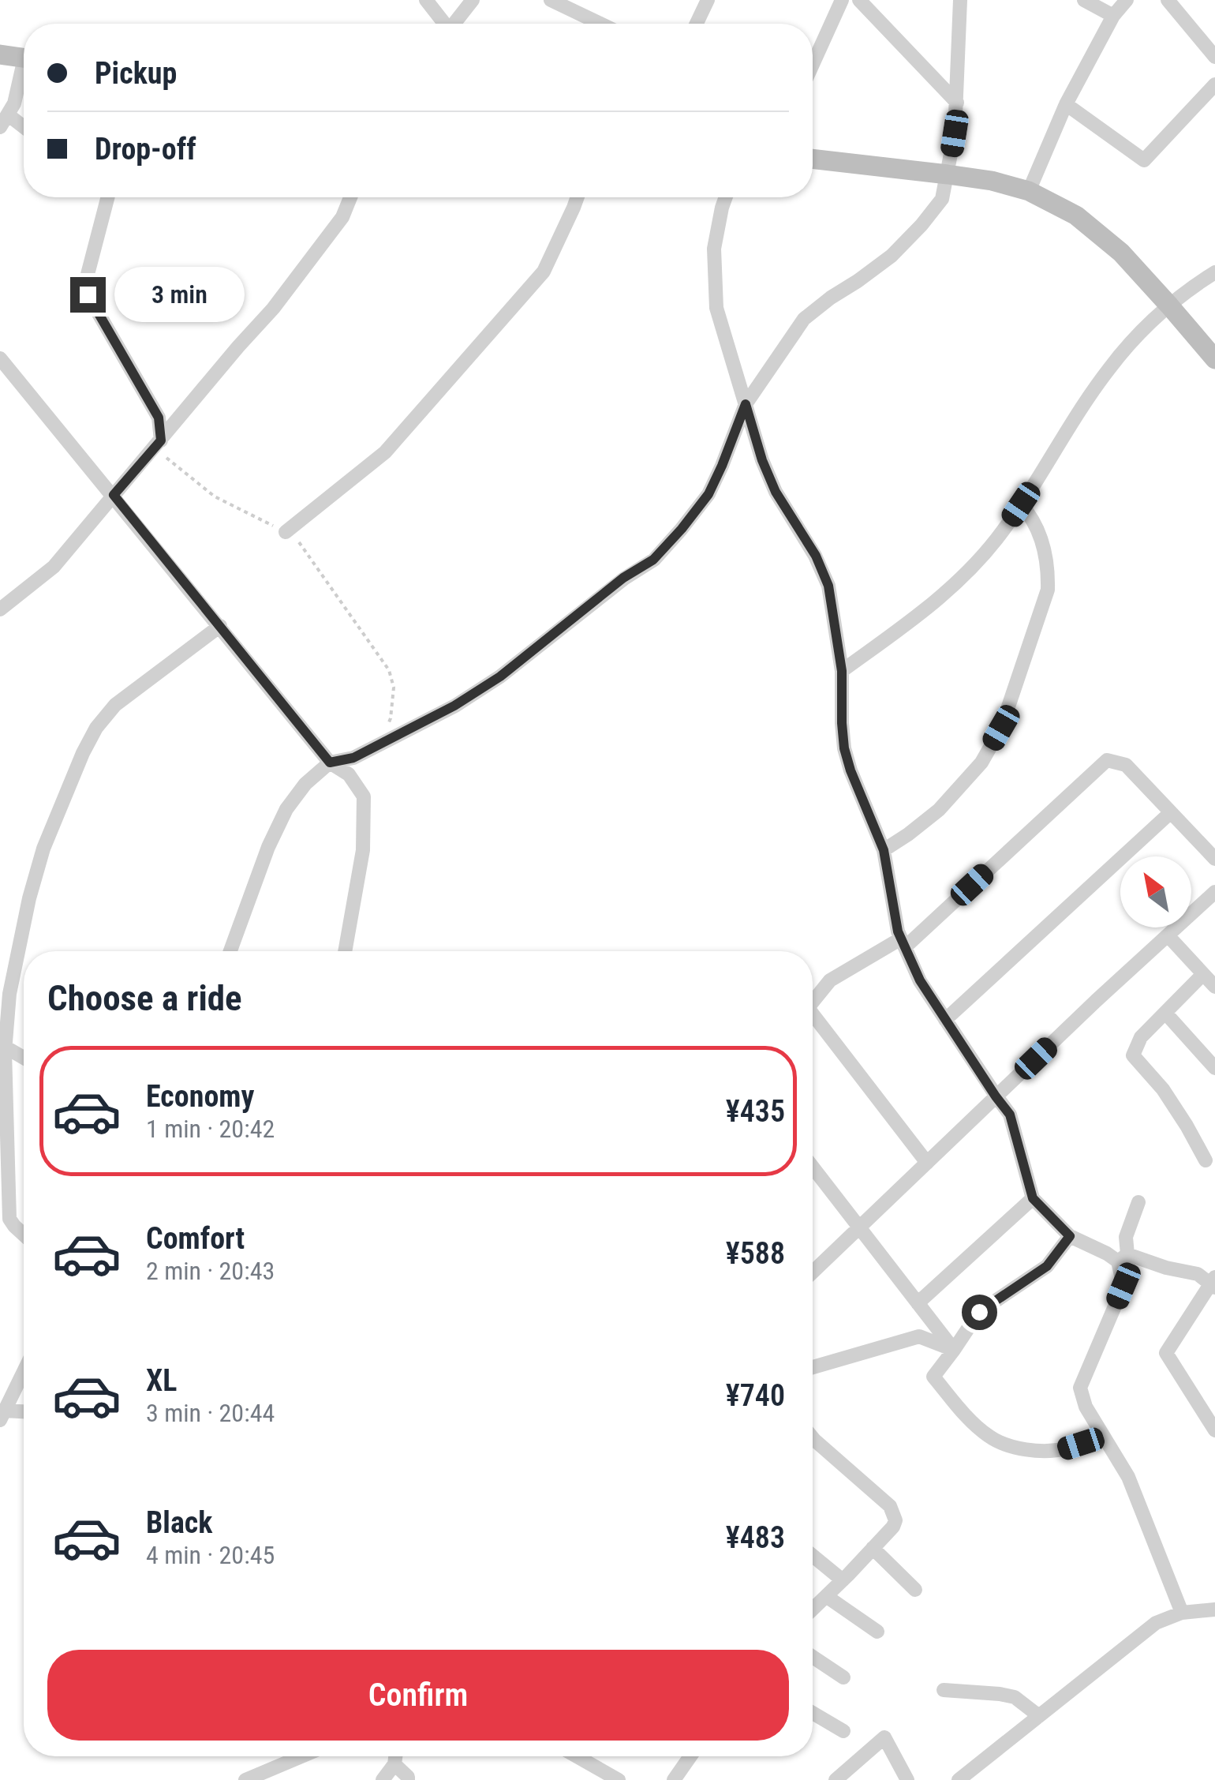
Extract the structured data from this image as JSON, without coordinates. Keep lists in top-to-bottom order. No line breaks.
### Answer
{"north":"top left","page":{"banner":["Pickup","Drop-off"],"bubble":"3 min","heading":"Choose a ride","list":[{"name":"Economy","note":"1 min · 20:42","value":"¥435"},{"name":"Comfort","note":"2 min · 20:43","value":"¥588"},{"name":"XL","note":"3 min · 20:44","value":"¥740"},{"name":"Black","note":"4 min · 20:45","value":"¥483"}],"buttons":"Confirm"}}
